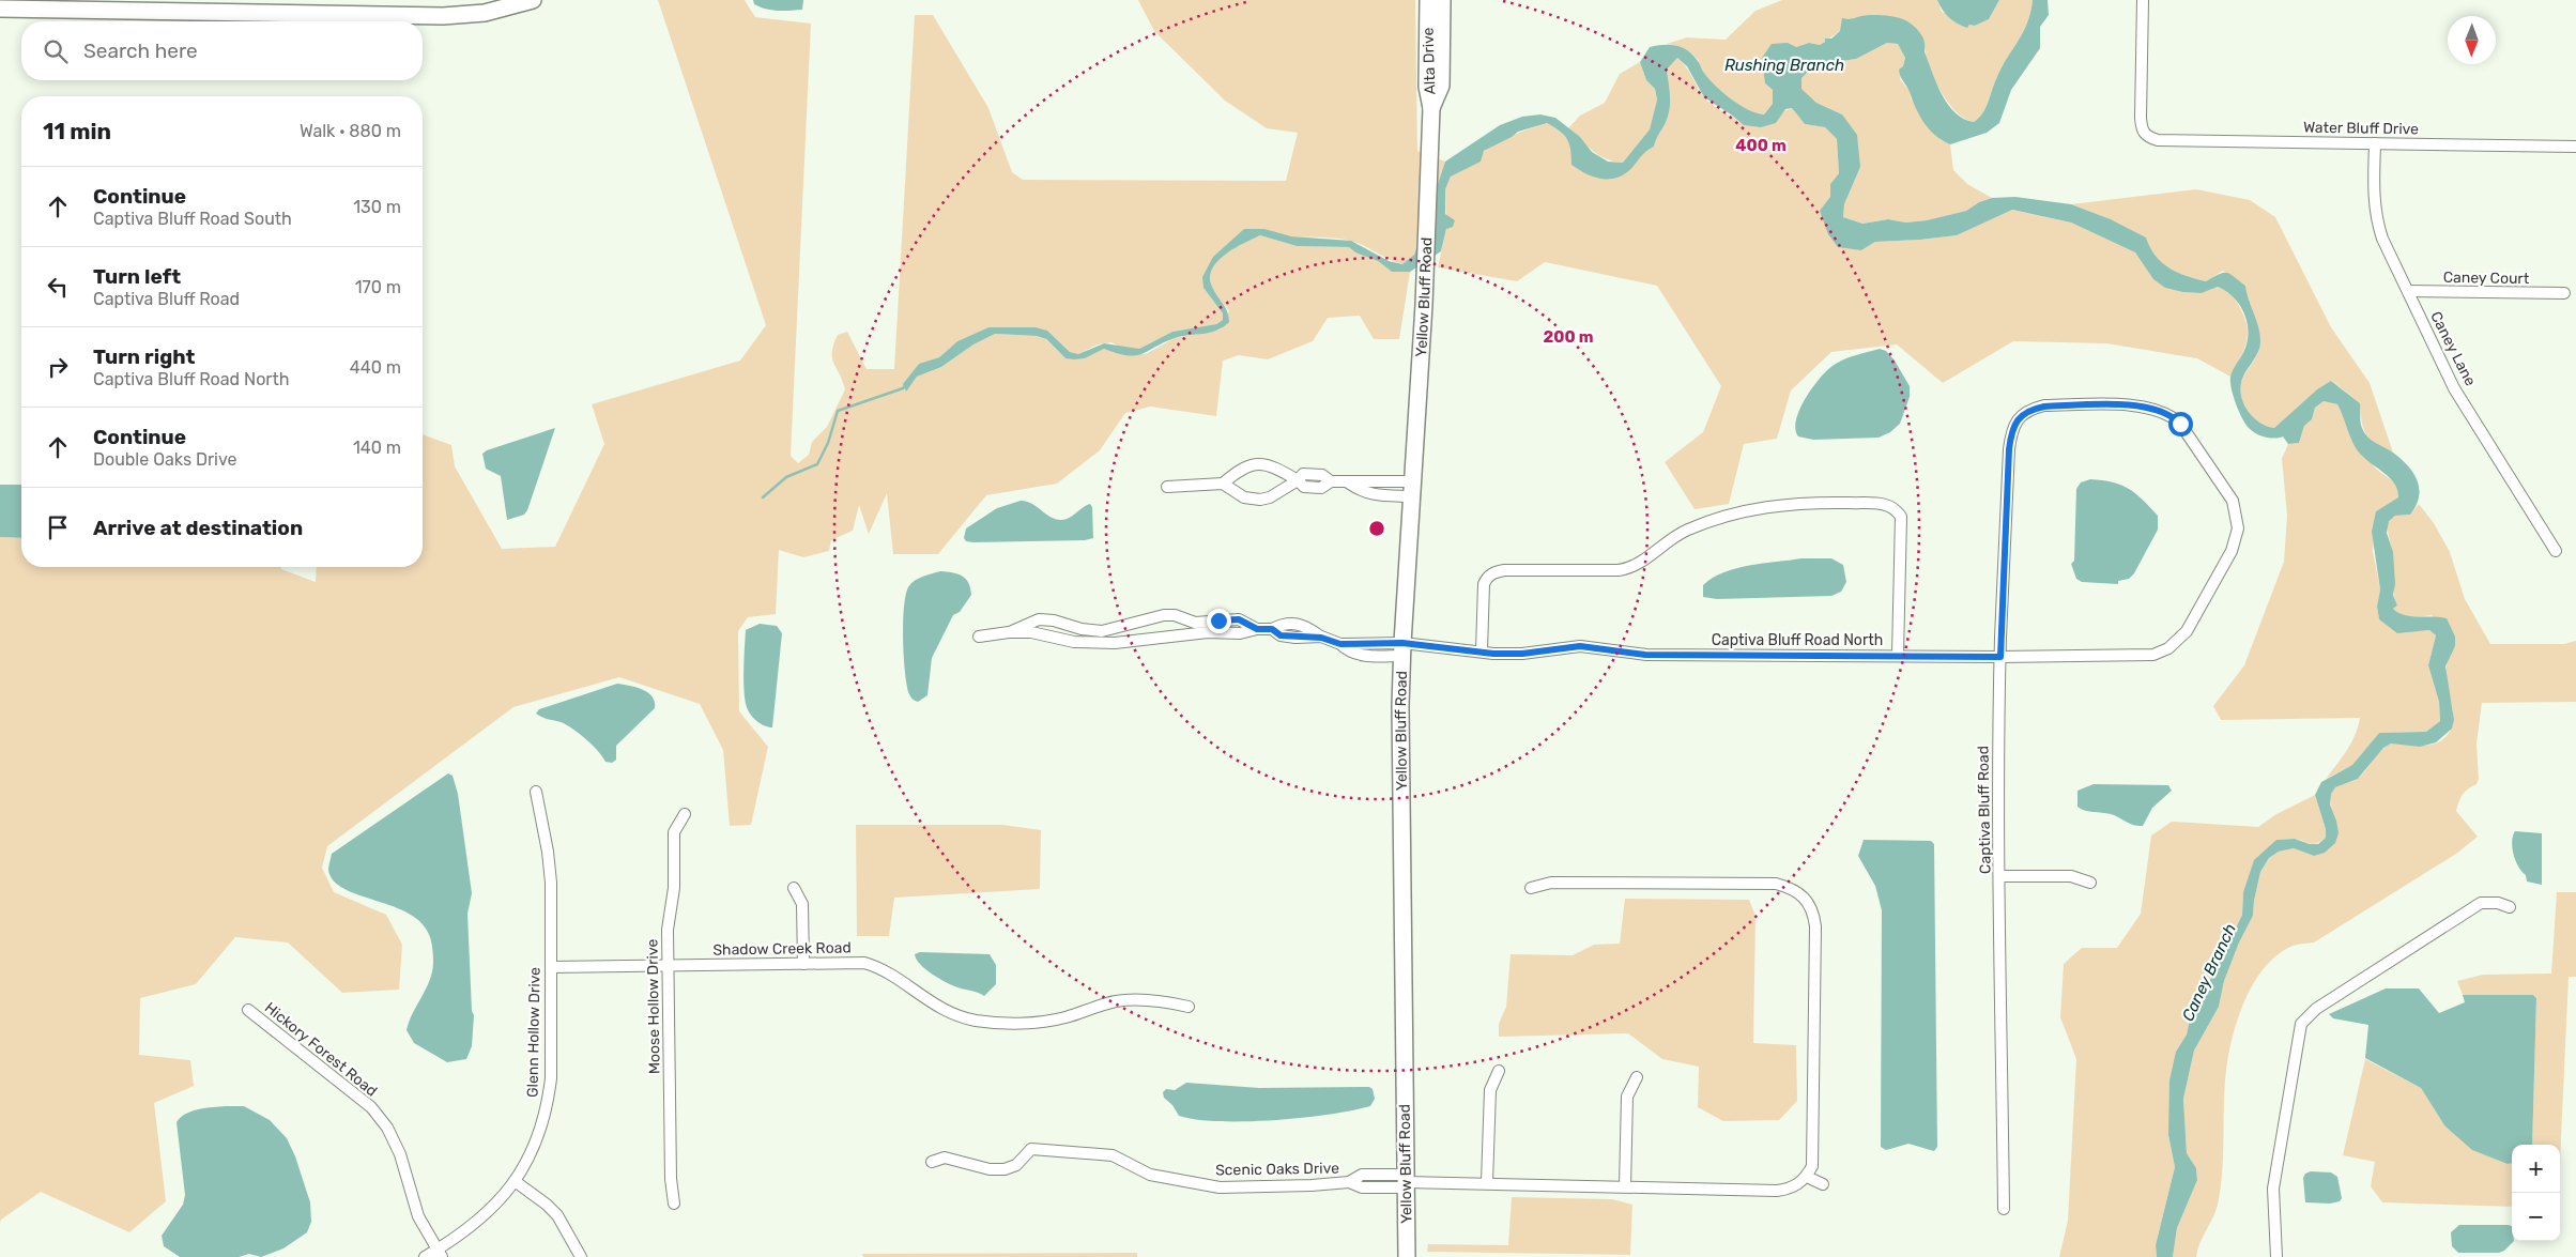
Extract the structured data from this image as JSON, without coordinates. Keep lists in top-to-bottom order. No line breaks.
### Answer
{"streets":{"street":["Alta Drive","Water Bluff Drive","Caney Court","Yellow Bluff Road","Caney Lane","Captiva Bluff Road North","Captiva Bluff Road","Shadow Creek Road","Moose Hollow Drive","Glenn Hollow Drive","Hickory Forest Road","Scenic Oaks Drive"]},"crossings":[["Alta Drive","Yellow Bluff Road"],["Water Bluff Drive","Caney Lane"],["Caney Court","Caney Lane"],["Yellow Bluff Road","Captiva Bluff Road North"],["Yellow Bluff Road","Scenic Oaks Drive"],["Captiva Bluff Road North","Captiva Bluff Road"],["Shadow Creek Road","Moose Hollow Drive"],["Shadow Creek Road","Glenn Hollow Drive"],["Glenn Hollow Drive","Hickory Forest Road"]],"water":["Rushing Branch","Caney Branch"],"north":"bottom","page":{"search":"Search here","heading":["11 min","Walk · 880 m"],"list":[["Continue","Captiva Bluff Road South","130 m"],["Turn left","Captiva Bluff Road","170 m"],["Turn right","Captiva Bluff Road North","440 m"],["Continue","Double Oaks Drive","140 m"],"Arrive at destination"],"map_buttons":["+","−"]},"rings":["400 m","200 m"]}
